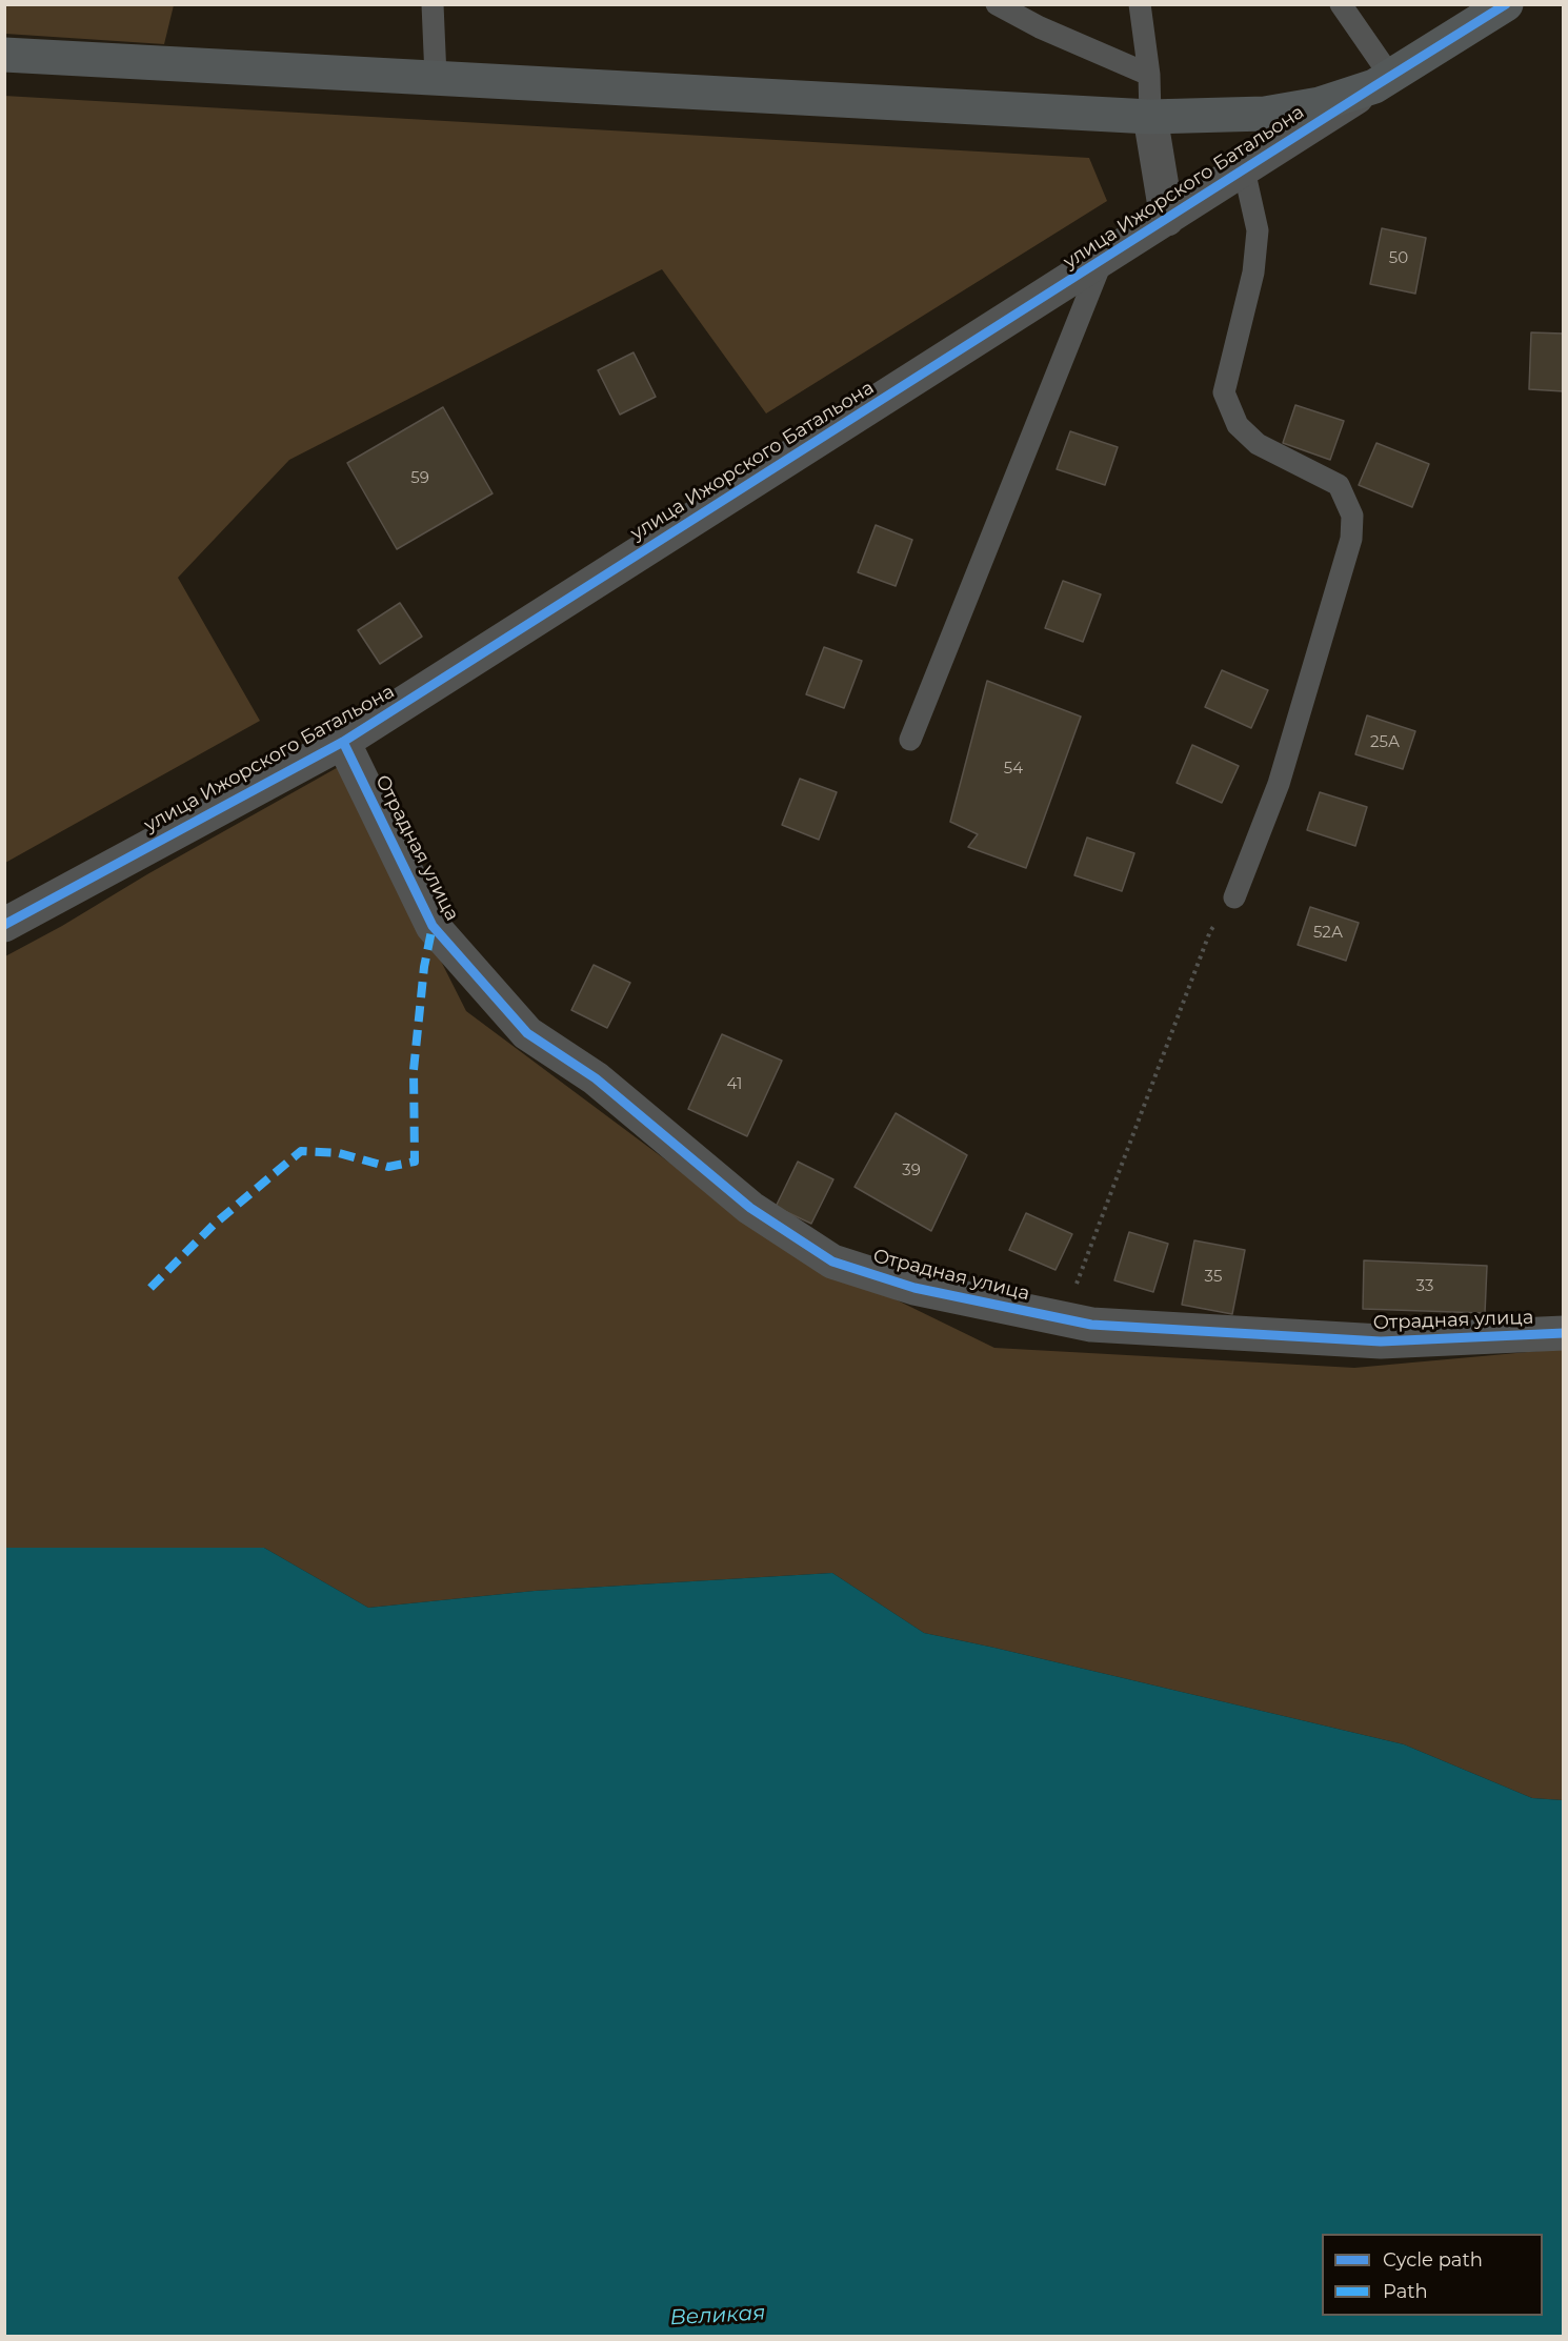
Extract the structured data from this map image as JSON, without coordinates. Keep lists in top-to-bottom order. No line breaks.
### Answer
{"streets":{"street":["улица Ижорского Батальона","Отрадная улица"]},"crossings":[["улица Ижорского Батальона","Отрадная улица"]],"water":["Великая"],"house_numbers":["50","59","25А","54","52А","41","39","35","33"],"legend":["Cycle path","Path"]}
